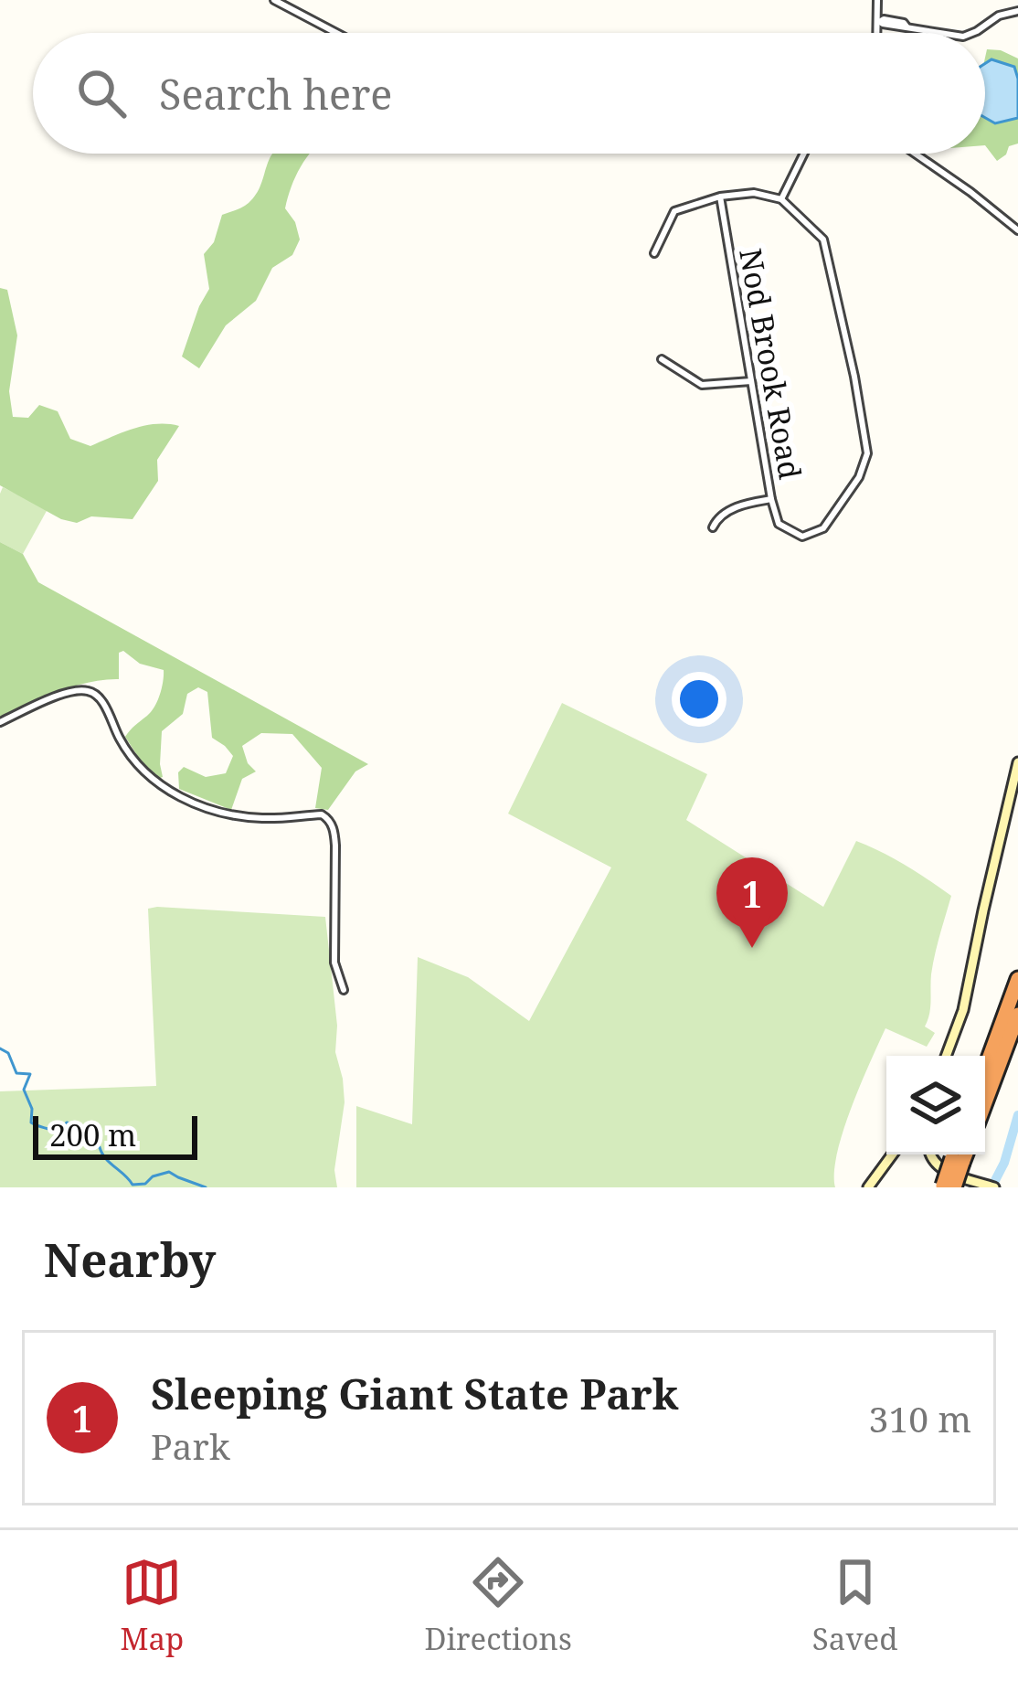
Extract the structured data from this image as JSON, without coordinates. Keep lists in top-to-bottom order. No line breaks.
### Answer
{"streets":{"street":["Nod Brook Road"]},"scale_bar":"200 m","page":{"search":"Search here","pins":"1","scale":"200 m","heading":"Nearby","list":[{"mark":"1","name":"Sleeping Giant State Park","note":"Park","value":"310 m"}],"nav":["Map","Directions","Saved"]}}
